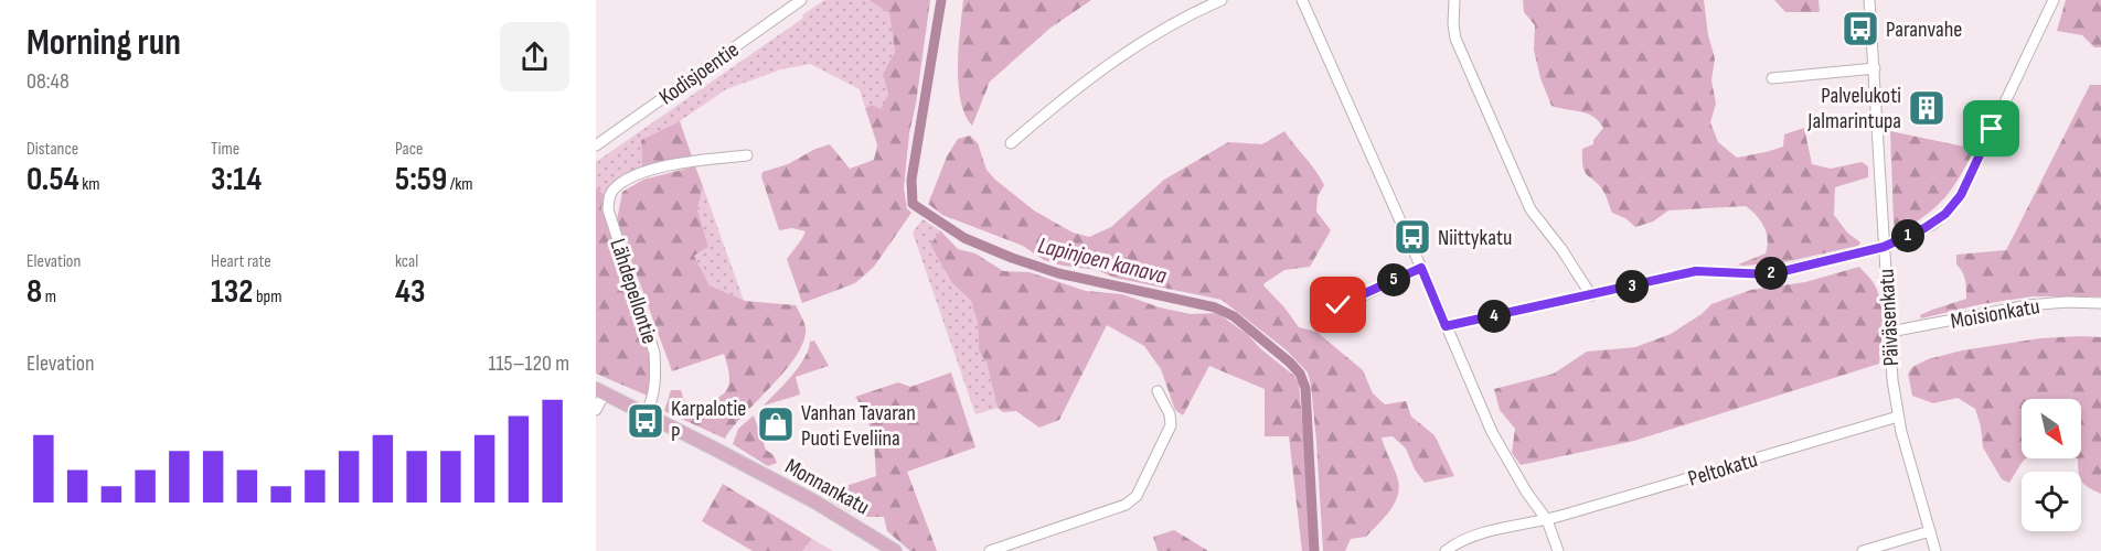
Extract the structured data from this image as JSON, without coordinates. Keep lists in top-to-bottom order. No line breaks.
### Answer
{"streets":{"main road":["Monnankatu"],"street":["Kodisjoentie","Lähdepellontie","Moisionkatu","Päiväsenkatu","Peltokatu"]},"crossings":[["Lähdepellontie","Monnankatu"],["Moisionkatu","Päiväsenkatu"],["Päiväsenkatu","Peltokatu"]],"water":["Lapinjoen kanava"],"places":{"bus stop":["Paranvahe","Niittykatu","Karpalotie P"],"building":["Palvelukoti Jalmarintupa"],"shop":["Vanhan Tavaran Puoti Eveliina"]},"north":"bottom right","page":{"heading":["Morning run","08:48"],"stats":[["Distance","0.54 km"],["Time","3:14"],["Pace","5:59 /km"],["Elevation","8 m"],["Heart rate","132 bpm"],["kcal","43"]],"pins":["1","2","5","3","4"],"chart":["Elevation","115–120 m"]}}
